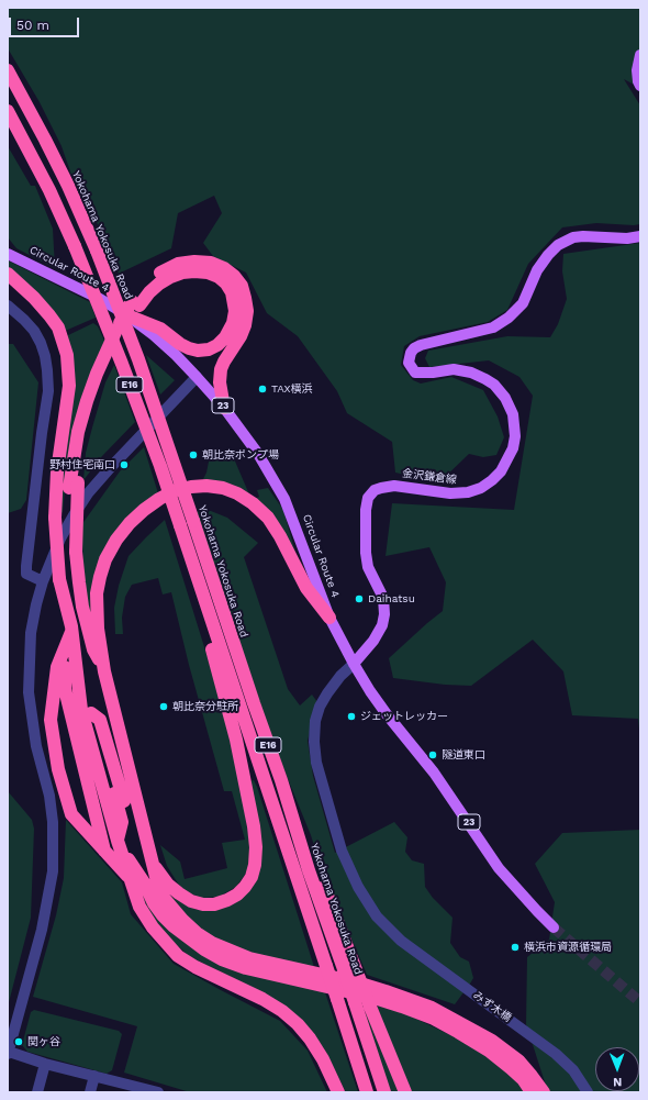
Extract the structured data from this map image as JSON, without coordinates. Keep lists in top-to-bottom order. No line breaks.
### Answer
{"streets":{"highway":["Yokohama Yokosuka Road","E16"],"main road":["Circular Route 4","23","金沢鎌倉線"],"street":["みず木橋"]},"crossings":[["Circular Route 4","金沢鎌倉線"],["Circular Route 4","みず木橋"],["金沢鎌倉線","みず木橋"]],"places":["TAX横浜","朝比奈ポンプ場","野村住宅南口","Daihatsu","朝比奈分駐所","ジェットレッカー","隧道東口","横浜市資源循環局","関ヶ谷"],"scale_bar":"50 m","north":"bottom"}
